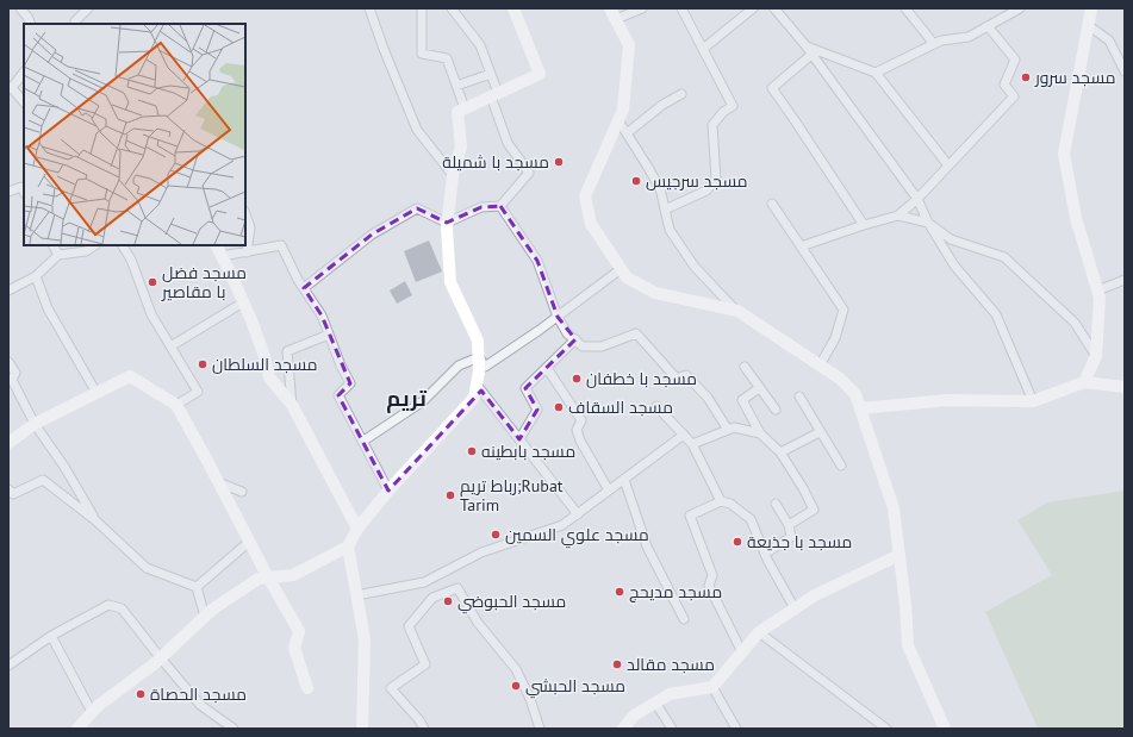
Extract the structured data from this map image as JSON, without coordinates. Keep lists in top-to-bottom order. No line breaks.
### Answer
{"districts":["تريم"],"places":["مسجد سرور","مسجد با شميلة","مسجد سرجيس","مسجد فضل با مقاصير","مسجد السلطان","مسجد با خطفان","مسجد السقاف","مسجد بابطينه","رباط تريم;Rubat Tarim","مسجد علوي السمين","مسجد با جذيعة","مسجد مديحج","مسجد الحبوضي","مسجد مقالد","مسجد الحبشي","مسجد الحصاة"]}
